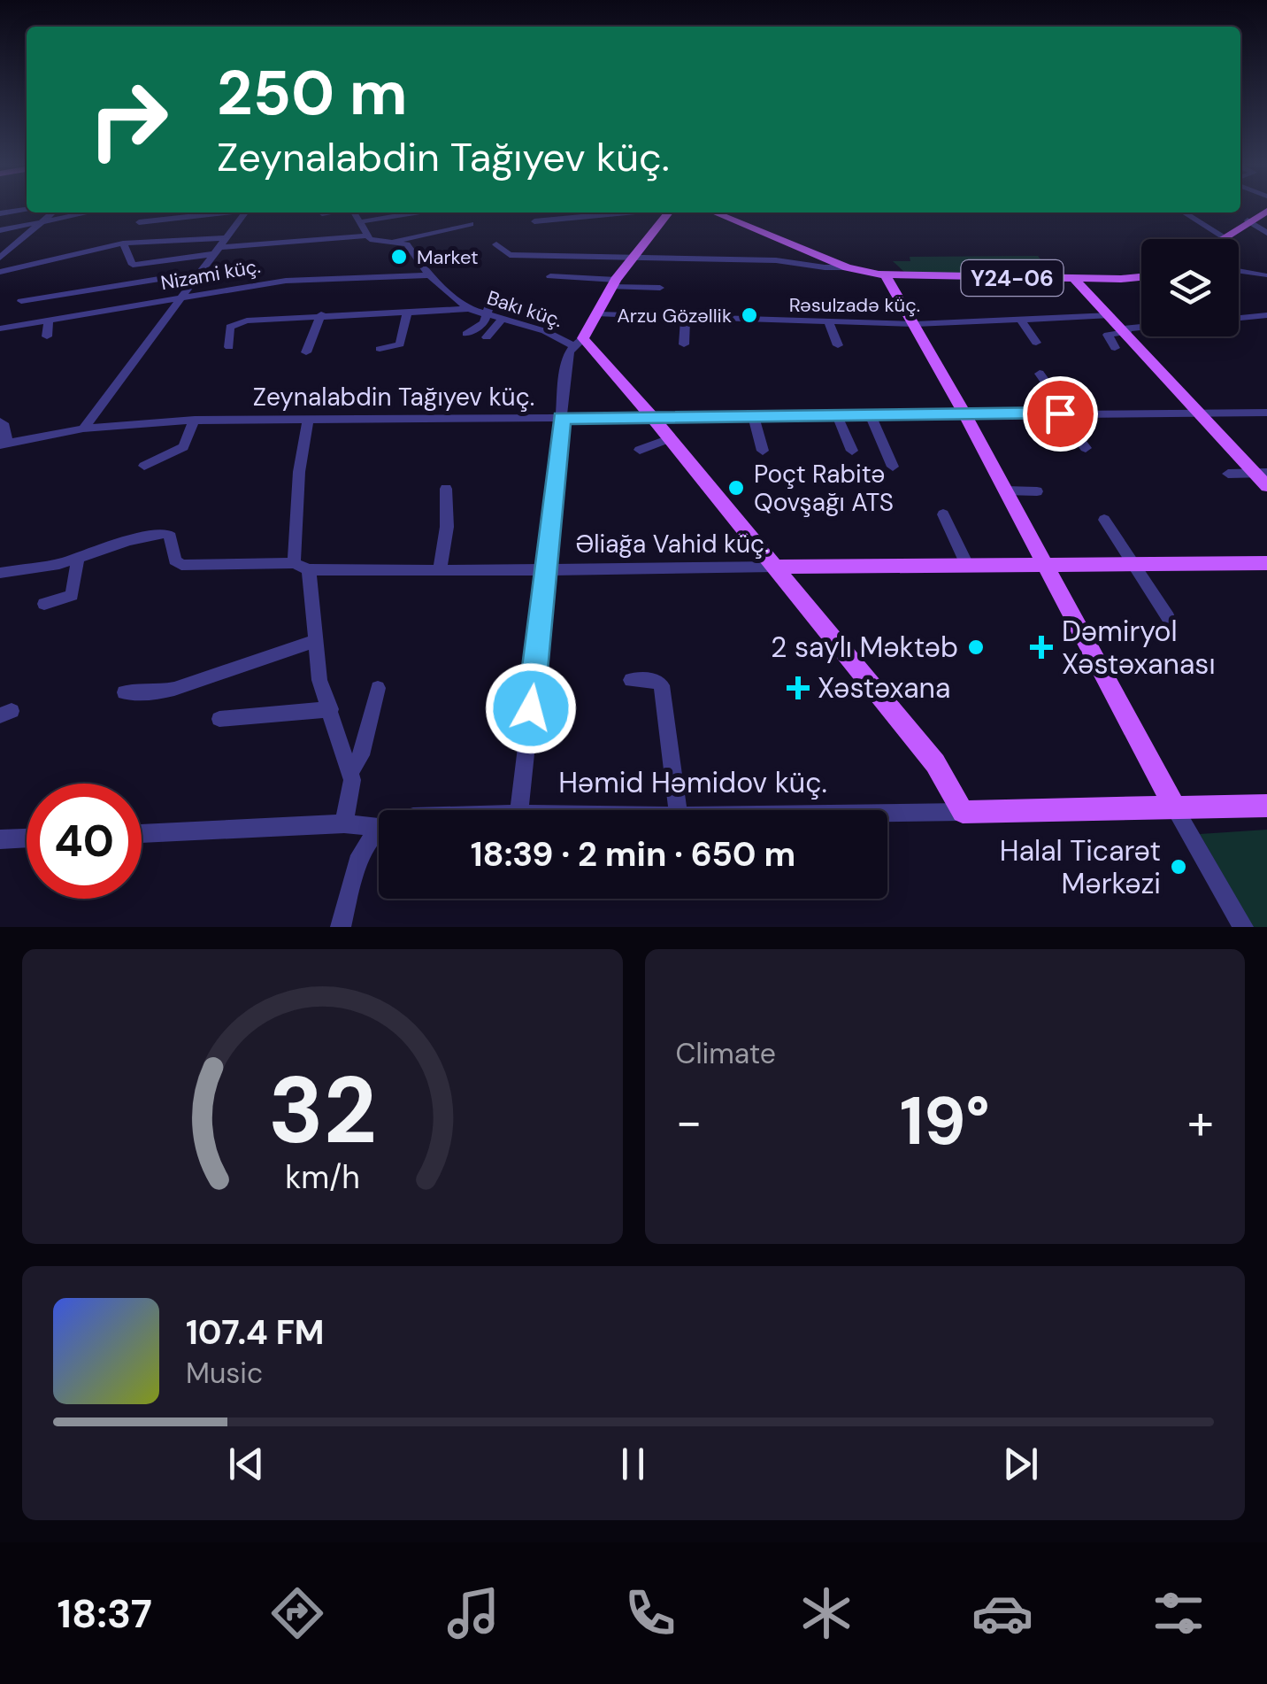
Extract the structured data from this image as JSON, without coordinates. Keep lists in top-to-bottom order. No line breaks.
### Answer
{"streets":{"main road":["Y24-06","Əliağa Vahid küç.","Həmid Həmidov küç."],"street":["Nizami küç.","Rəsulzadə küç.","Bakı küç.","Zeynalabdin Tağıyev küç."]},"crossings":[["Nizami küç.","Bakı küç."]],"places":{"other":["Market","Arzu Gözəllik","Poçt Rabitə Qovşağı ATS","2 saylı Məktəb","Halal Ticarət Mərkəzi"],"health":["Dəmiryol Xəstəxanası","Xəstəxana"]},"page":{"turn":["250 m","Zeynalabdin Tağıyev küç."],"limit":"40","trip":"18:39 · 2 min · 650 m","tile":"Climate","heat":["−","19°","+"],"song":["107.4 FM","Music"],"tabs":"18:37","gauge":["32","km/h"]}}
